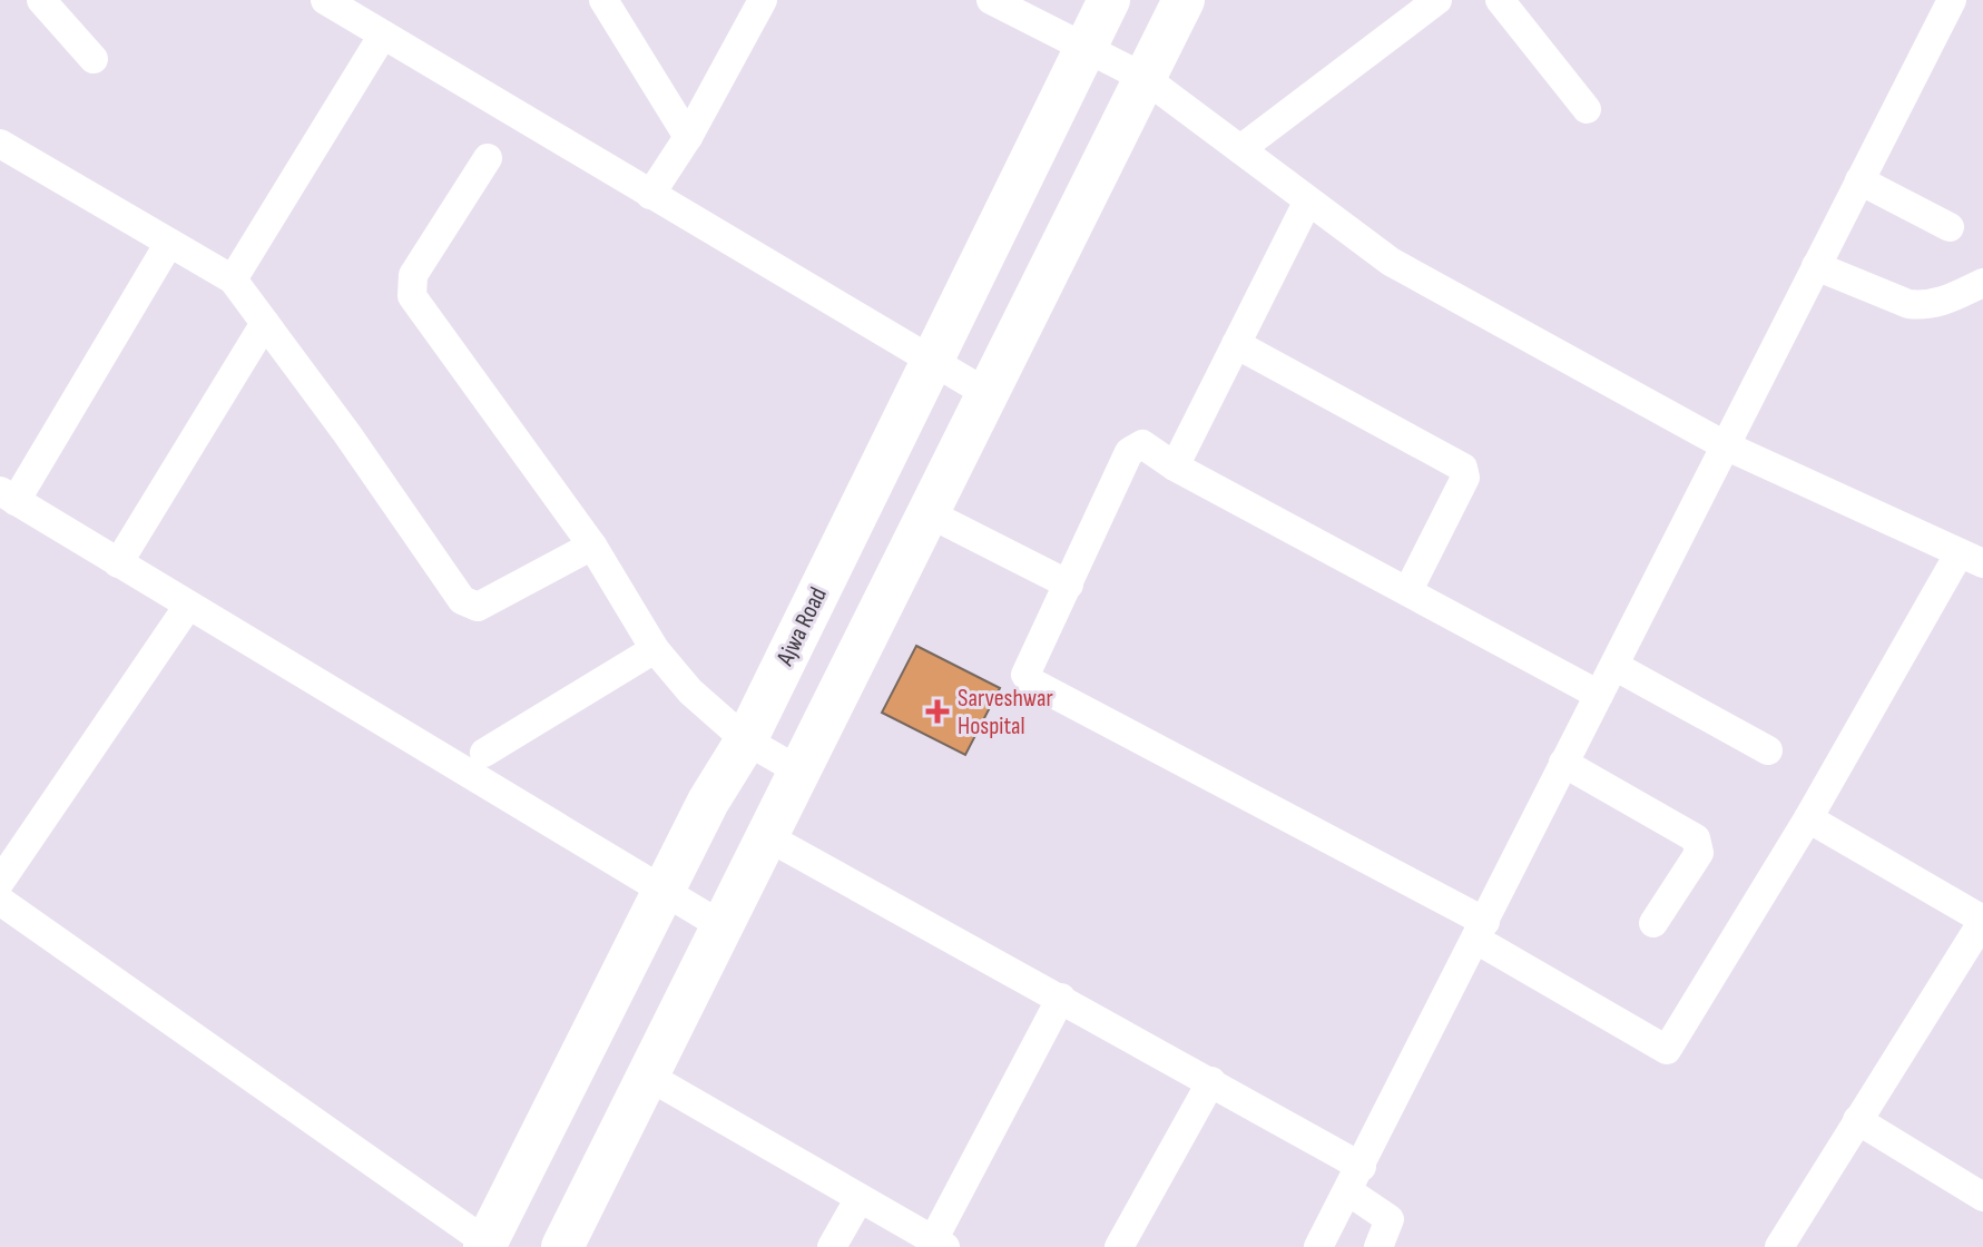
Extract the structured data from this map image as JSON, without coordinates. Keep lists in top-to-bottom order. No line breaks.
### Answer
{"streets":{"main road":["Ajwa Road"]},"places":{"health":["Sarveshwar Hospital"]}}
